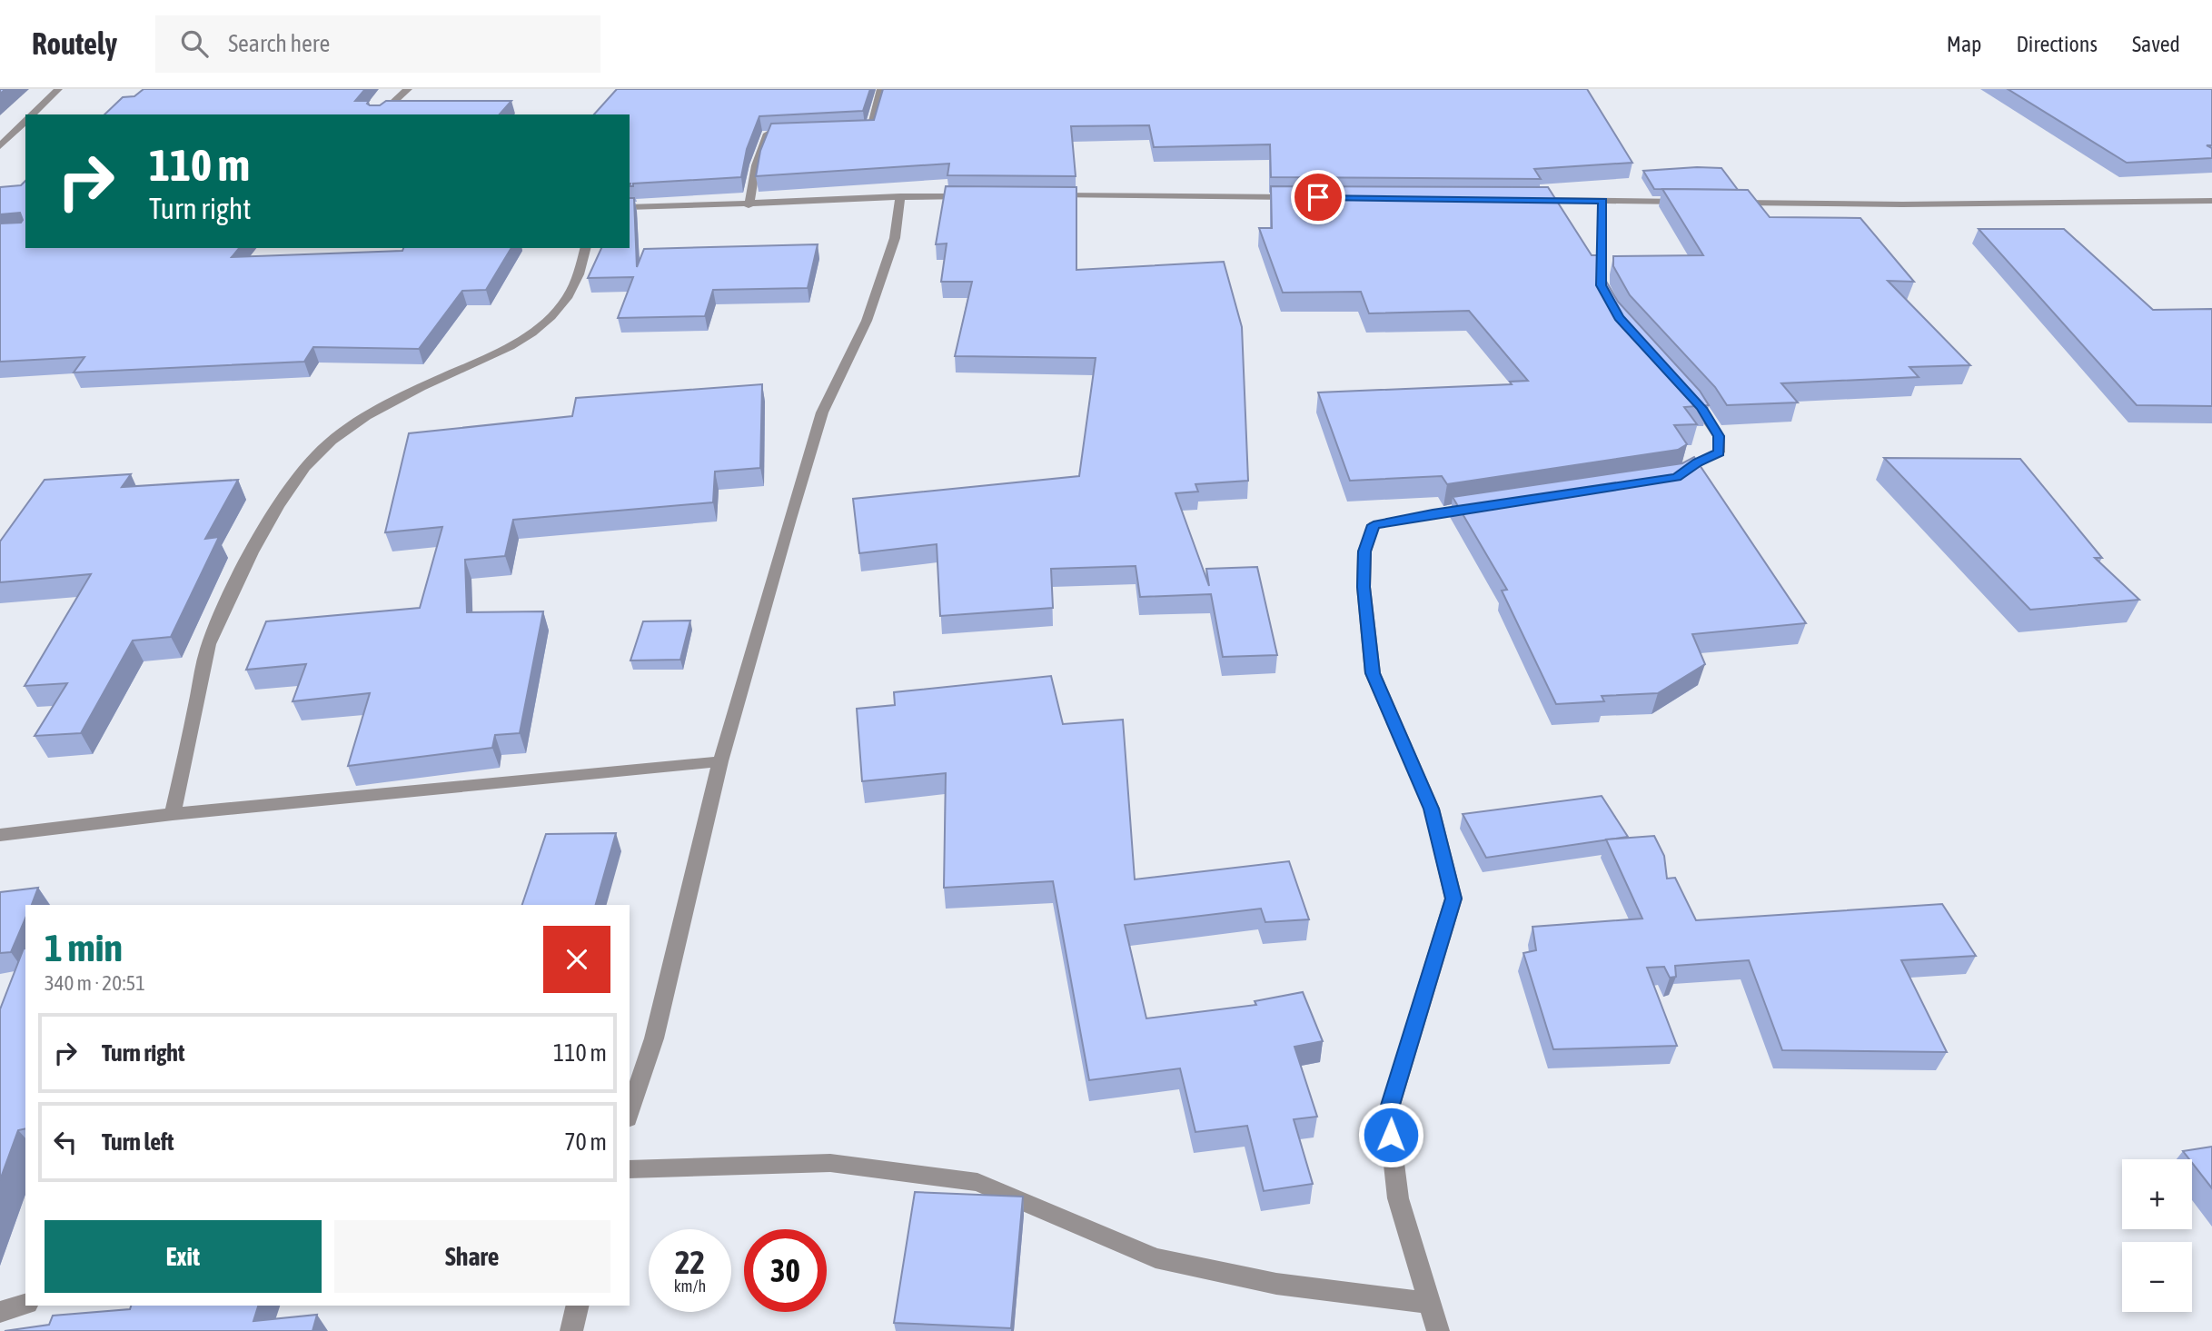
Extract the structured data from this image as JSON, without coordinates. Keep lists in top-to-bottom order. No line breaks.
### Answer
{"page":{"header":"Routely","search":"Search here","nav":["Map","Directions","Saved"],"turn":["110 m","Turn right"],"heading":["1 min","340 m · 20:51"],"list":[{"name":"Turn right","value":"110 m"},{"name":"Turn left","value":"70 m"}],"map_buttons":["+","−"],"buttons":["Exit","Share"],"speed":"22 km/h","limit":"30"}}
